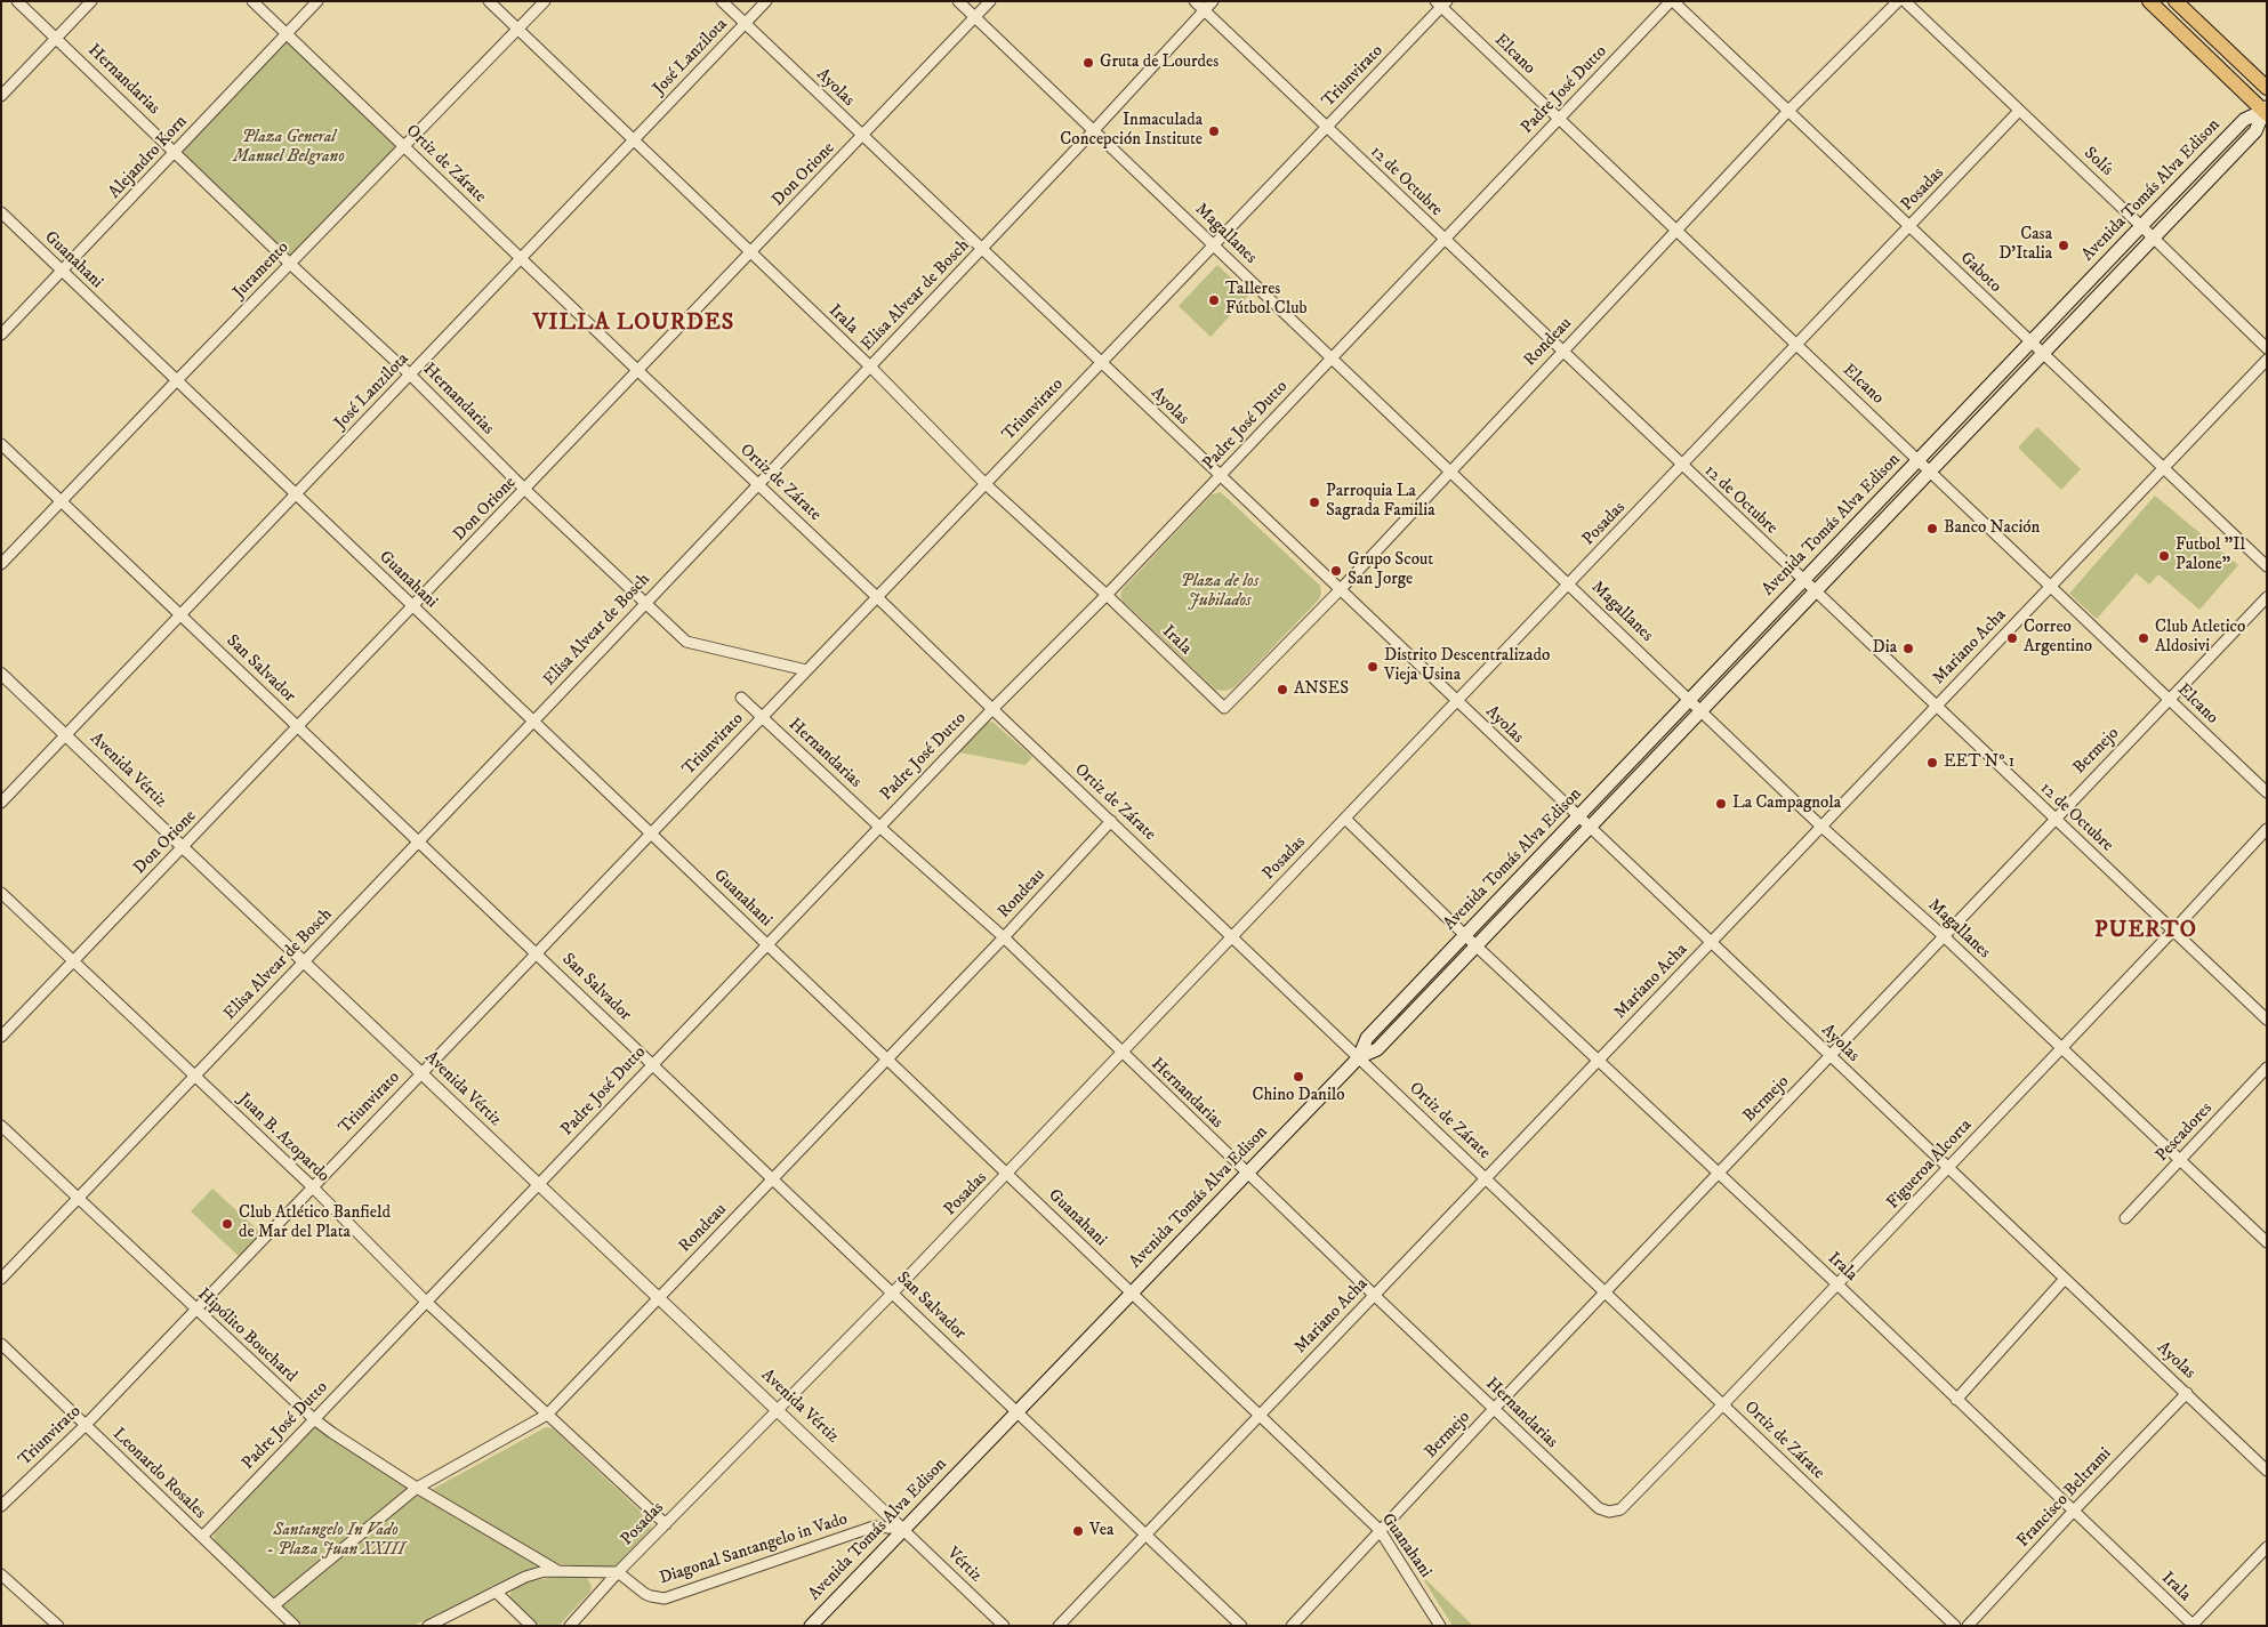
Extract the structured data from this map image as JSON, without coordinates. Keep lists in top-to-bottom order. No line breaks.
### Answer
{"streets":{"main road":["Avenida Tomás Alva Edison"],"street":["Elcano","José Lanzilota","Triunvirato","Hernandarias","Ayolas","Padre José Dutto","Alejandro Korn","Solís","Ortiz de Zárate","Don Orione","12 de Octubre","Posadas","Magallanes","Guanahani","Juramento","Gaboto","Elisa Alvear de Bosch","Irala","Rondeau","Mariano Acha","San Salvador","Bermejo","Avenida Vértiz","Pescadores","Juan B. Azopardo","Figueroa Alcorta","Hipólito Bouchard","Leonardo Rosales","Francisco Beltrami","Diagonal Santangelo in Vado","Vértiz"]},"crossings":[["Elcano","Triunvirato"],["Elcano","Padre José Dutto"],["Elcano","Posadas"],["Elcano","Avenida Tomás Alva Edison"],["Elcano","Rondeau"],["Elcano","Mariano Acha"],["Elcano","Bermejo"],["José Lanzilota","Hernandarias"],["José Lanzilota","Ayolas"],["José Lanzilota","Ortiz de Zárate"],["José Lanzilota","Guanahani"],["José Lanzilota","Irala"],["José Lanzilota","San Salvador"],["José Lanzilota","Avenida Vértiz"],["Triunvirato","Hernandarias"],["Triunvirato","Ayolas"],["Triunvirato","Ortiz de Zárate"],["Triunvirato","12 de Octubre"],["Triunvirato","Magallanes"],["Triunvirato","Guanahani"],["Triunvirato","Irala"],["Triunvirato","San Salvador"],["Triunvirato","Avenida Vértiz"],["Triunvirato","Juan B. Azopardo"],["Triunvirato","Hipólito Bouchard"],["Triunvirato","Leonardo Rosales"],["Hernandarias","Padre José Dutto"],["Hernandarias","Alejandro Korn"],["Hernandarias","Don Orione"],["Hernandarias","Posadas"],["Hernandarias","Avenida Tomás Alva Edison"],["Hernandarias","Juramento"],["Hernandarias","Elisa Alvear de Bosch"],["Hernandarias","Rondeau"],["Hernandarias","Mariano Acha"],["Hernandarias","Bermejo"],["Hernandarias","Figueroa Alcorta"],["Ayolas","Padre José Dutto"],["Ayolas","Don Orione"],["Ayolas","Posadas"],["Ayolas","Avenida Tomás Alva Edison"],["Ayolas","Elisa Alvear de Bosch"],["Ayolas","Rondeau"],["Ayolas","Mariano Acha"],["Ayolas","Bermejo"],["Ayolas","Figueroa Alcorta"],["Ayolas","Francisco Beltrami"],["Padre José Dutto","Ortiz de Zárate"],["Padre José Dutto","12 de Octubre"],["Padre José Dutto","Magallanes"],["Padre José Dutto","Guanahani"],["Padre José Dutto","Gaboto"],["Padre José Dutto","Irala"],["Padre José Dutto","San Salvador"],["Padre José Dutto","Avenida Vértiz"],["Padre José Dutto","Juan B. Azopardo"],["Padre José Dutto","Hipólito Bouchard"],["Padre José Dutto","Leonardo Rosales"],["Alejandro Korn","Ortiz de Zárate"],["Alejandro Korn","Guanahani"],["Solís","Posadas"],["Solís","Avenida Tomás Alva Edison"],["Ortiz de Zárate","Don Orione"],["Ortiz de Zárate","Posadas"],["Ortiz de Zárate","Avenida Tomás Alva Edison"],["Ortiz de Zárate","Juramento"],["Ortiz de Zárate","Elisa Alvear de Bosch"],["Ortiz de Zárate","Rondeau"],["Ortiz de Zárate","Mariano Acha"],["Ortiz de Zárate","Bermejo"],["Ortiz de Zárate","Figueroa Alcorta"],["Don Orione","Magallanes"],["Don Orione","Guanahani"],["Don Orione","Irala"],["Don Orione","San Salvador"],["Don Orione","Avenida Vértiz"],["Don Orione","Juan B. Azopardo"],["12 de Octubre","Posadas"],["12 de Octubre","Avenida Tomás Alva Edison"],["12 de Octubre","Elisa Alvear de Bosch"],["12 de Octubre","Rondeau"],["12 de Octubre","Mariano Acha"],["12 de Octubre","Bermejo"],["12 de Octubre","Figueroa Alcorta"],["Posadas","Magallanes"],["Posadas","Guanahani"],["Posadas","Gaboto"],["Posadas","Irala"],["Posadas","San Salvador"],["Posadas","Avenida Vértiz"],["Posadas","Juan B. Azopardo"],["Posadas","Diagonal Santangelo in Vado"],["Avenida Tomás Alva Edison","Magallanes"],["Avenida Tomás Alva Edison","Guanahani"],["Avenida Tomás Alva Edison","Gaboto"],["Avenida Tomás Alva Edison","Irala"],["Avenida Tomás Alva Edison","San Salvador"],["Avenida Tomás Alva Edison","Avenida Vértiz"],["Avenida Tomás Alva Edison","Diagonal Santangelo in Vado"],["Avenida Tomás Alva Edison","Vértiz"],["Magallanes","Elisa Alvear de Bosch"],["Magallanes","Rondeau"],["Magallanes","Mariano Acha"],["Magallanes","Bermejo"],["Magallanes","Pescadores"],["Magallanes","Figueroa Alcorta"],["Guanahani","Juramento"],["Guanahani","Elisa Alvear de Bosch"],["Guanahani","Rondeau"],["Guanahani","Mariano Acha"],["Guanahani","Bermejo"],["Juramento","Irala"],["Juramento","San Salvador"],["Gaboto","Rondeau"],["Gaboto","Mariano Acha"],["Elisa Alvear de Bosch","Irala"],["Elisa Alvear de Bosch","San Salvador"],["Elisa Alvear de Bosch","Avenida Vértiz"],["Elisa Alvear de Bosch","Juan B. Azopardo"],["Elisa Alvear de Bosch","Hipólito Bouchard"],["Irala","Rondeau"],["Irala","Mariano Acha"],["Irala","Bermejo"],["Irala","Figueroa Alcorta"],["Irala","Francisco Beltrami"],["Rondeau","San Salvador"],["Rondeau","Avenida Vértiz"],["Rondeau","Juan B. Azopardo"],["Rondeau","Hipólito Bouchard"],["Rondeau","Leonardo Rosales"],["Mariano Acha","San Salvador"],["Avenida Vértiz","Diagonal Santangelo in Vado"],["Avenida Vértiz","Vértiz"],["Diagonal Santangelo in Vado","Vértiz"]],"districts":["VILLA LOURDES","PUERTO"],"parks":["Plaza General Manuel Belgrano","Plaza de los Jubilados","Santangelo In Vado - Plaza Juan XXIII"],"places":["Gruta de Lourdes","Inmaculada Concepción Institute","Casa D'Italia","Talleres Fútbol Club","Parroquia La Sagrada Familia","Banco Nación","Futbol \"Il Palone\"","Grupo Scout San Jorge","Correo Argentino","Club Atletico Aldosivi","Dia","Distrito Descentralizado Vieja Usina","ANSES","EET Nº 1","La Campagnola","Chino Danilo","Club Atlético Banfield de Mar del Plata","Vea"]}
